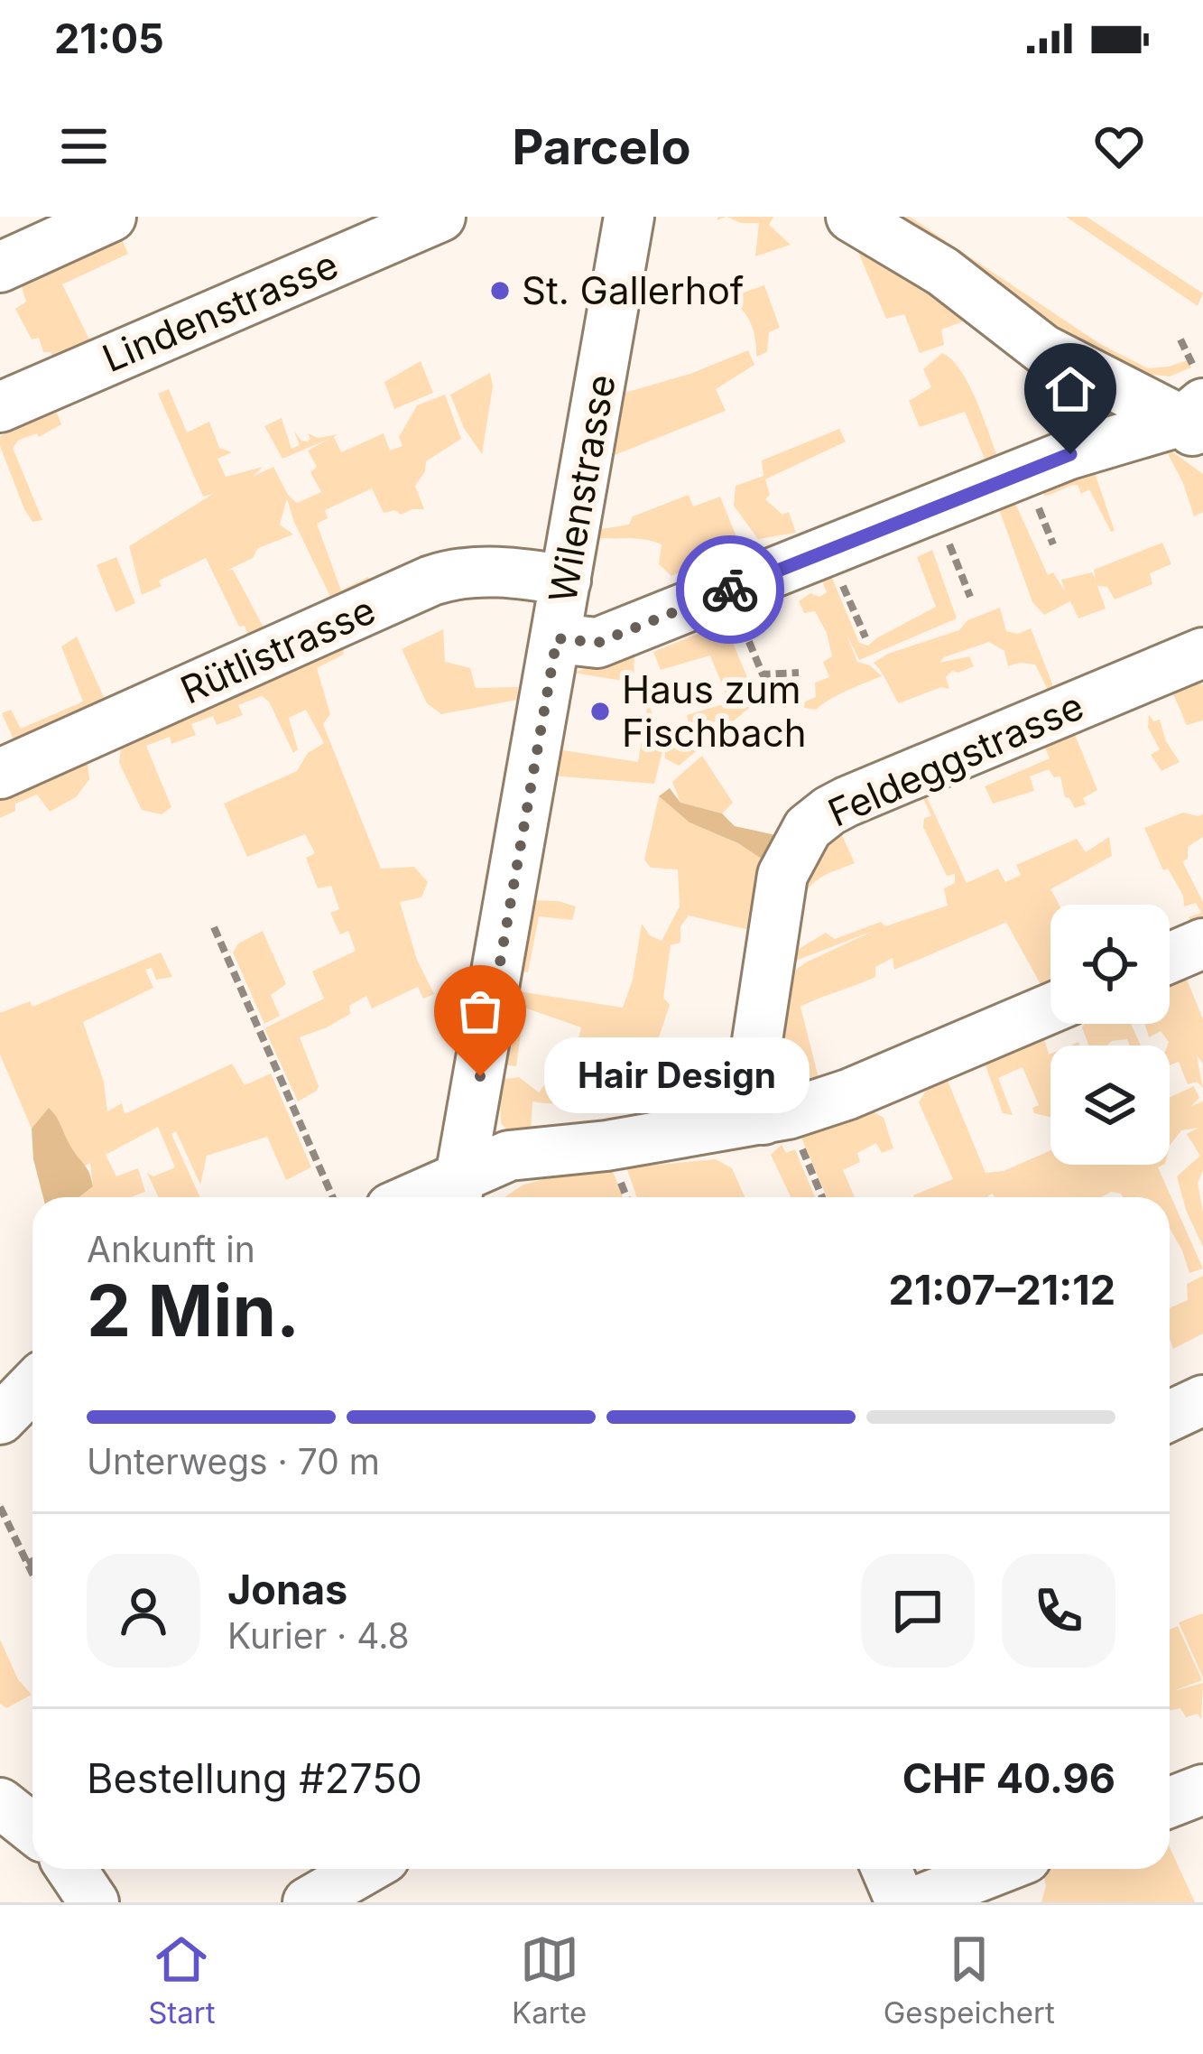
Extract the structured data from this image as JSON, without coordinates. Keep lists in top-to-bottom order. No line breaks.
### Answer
{"streets":{"street":["Lindenstrasse","Wilenstrasse","Rütlistrasse","Feldeggstrasse"]},"crossings":[["Wilenstrasse","Rütlistrasse"]],"places":["St. Gallerhof","Haus zum Fischbach","Hair Design"],"page":{"status":"21:05","header":"Parcelo","bubble":"Hair Design","heading":["2 Min.","Ankunft in","21:07–21:12"],"panel":["Jonas","Kurier · 4.8","Bestellung #2750","CHF 40.96"],"bar":"Unterwegs · 70 m","tabs":["Start","Karte","Gespeichert"]}}
